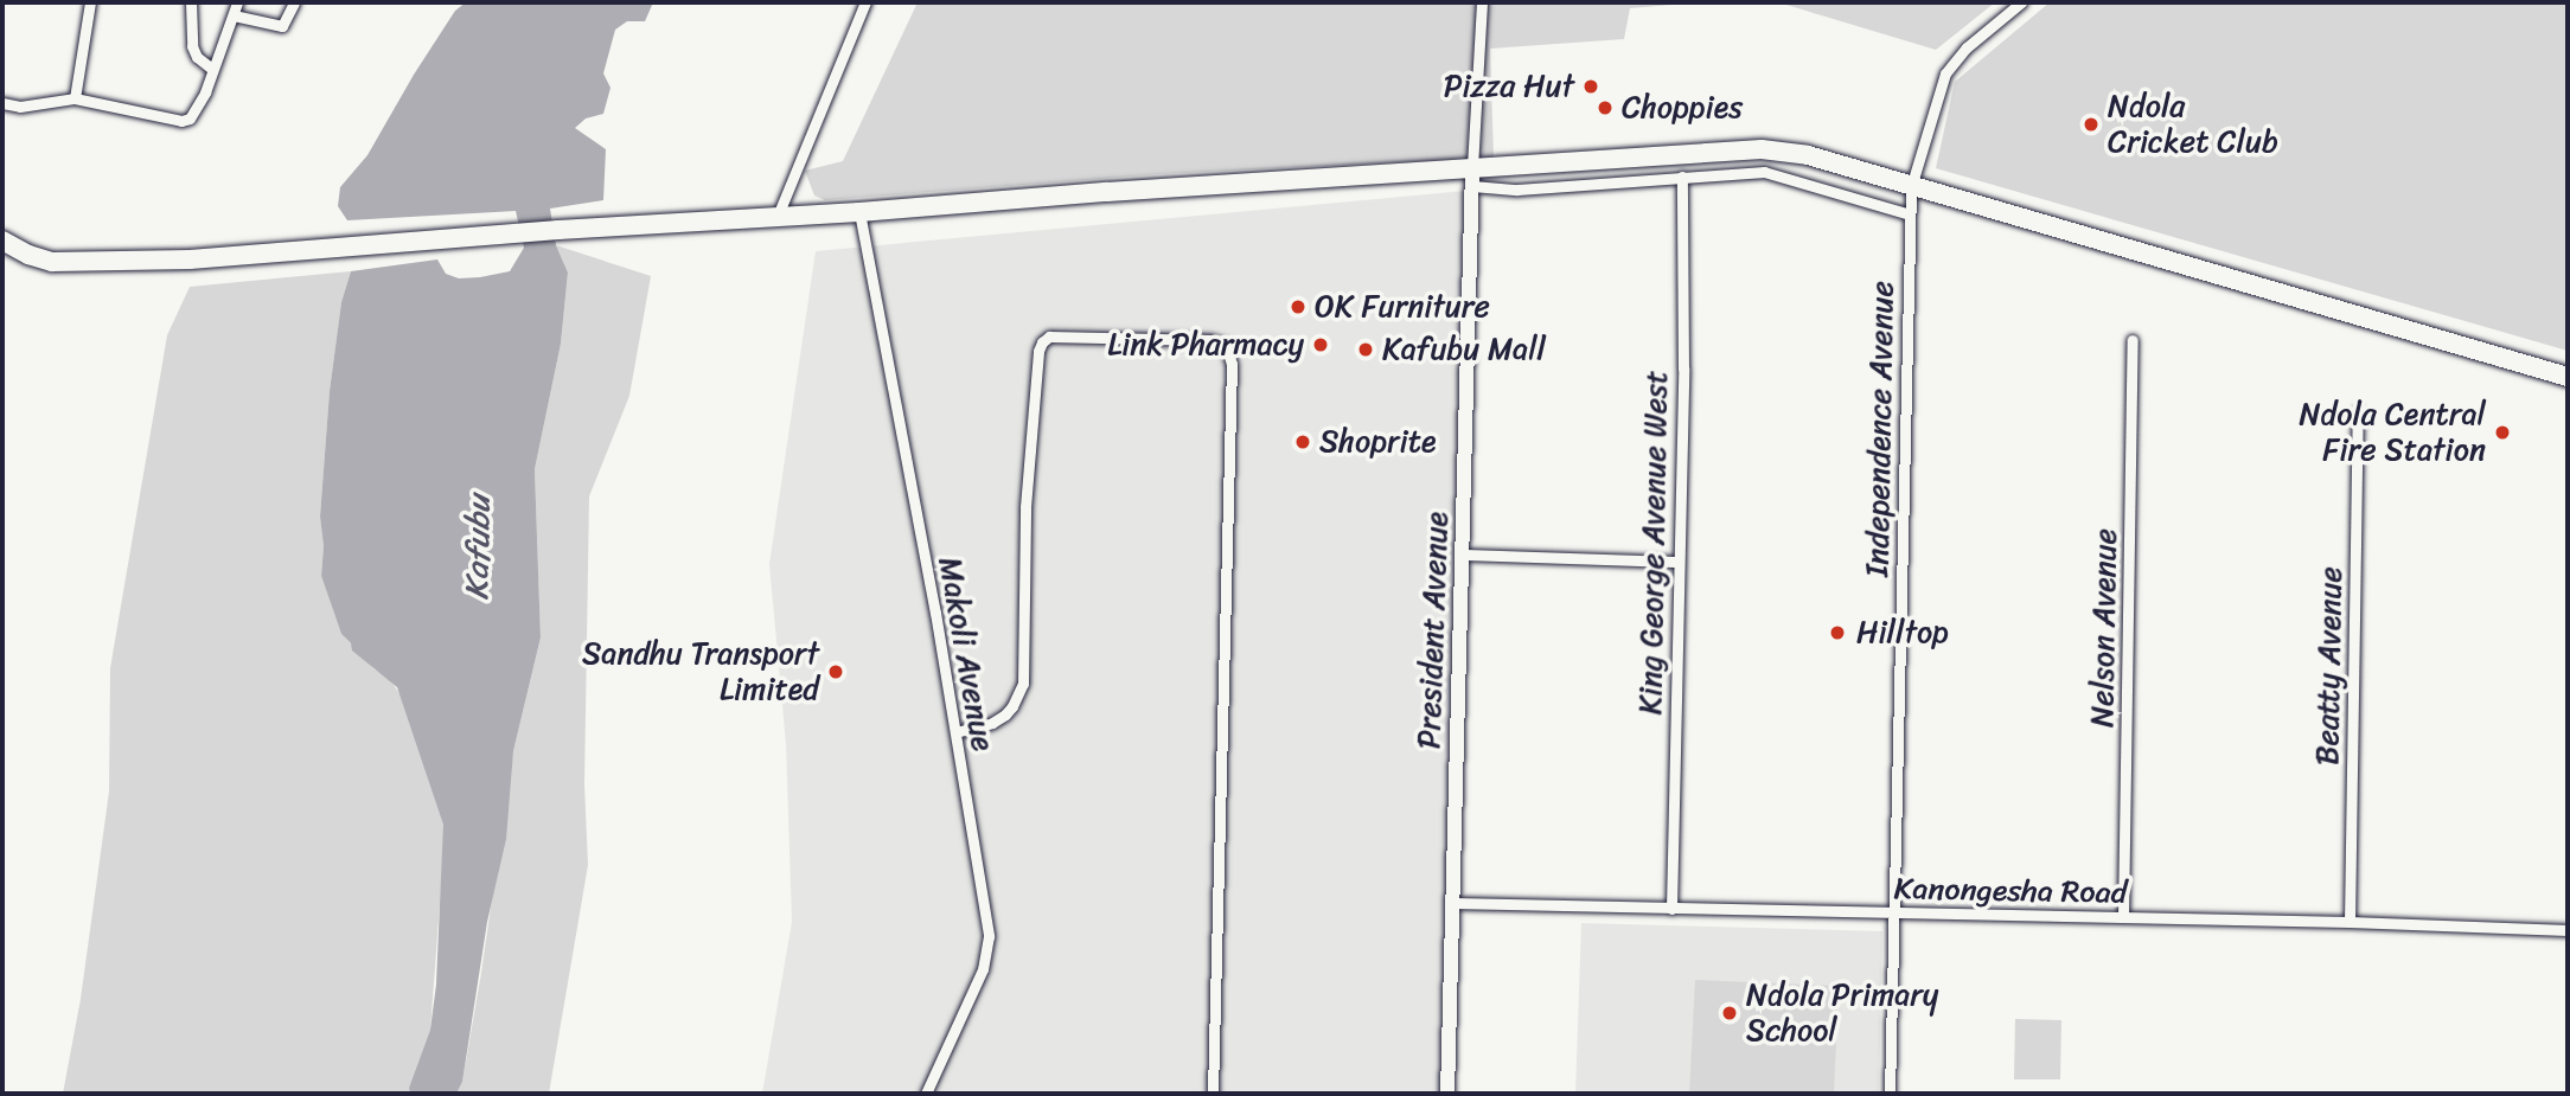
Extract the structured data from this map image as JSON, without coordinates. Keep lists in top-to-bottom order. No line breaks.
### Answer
{"streets":{"main road":["President Avenue"],"street":["Independence Avenue","King George Avenue West","Nelson Avenue","Makoli Avenue","Beatty Avenue","Kanongesha Road"]},"crossings":[["Independence Avenue","Kanongesha Road"],["King George Avenue West","Kanongesha Road"],["Nelson Avenue","Kanongesha Road"],["President Avenue","Kanongesha Road"],["Beatty Avenue","Kanongesha Road"]],"water":["Kafubu"],"places":["Pizza Hut","Choppies","Ndola Cricket Club","OK Furniture","Link Pharmacy","Kafubu Mall","Ndola Central Fire Station","Shoprite","Hilltop","Sandhu Transport Limited","Ndola Primary School"]}
